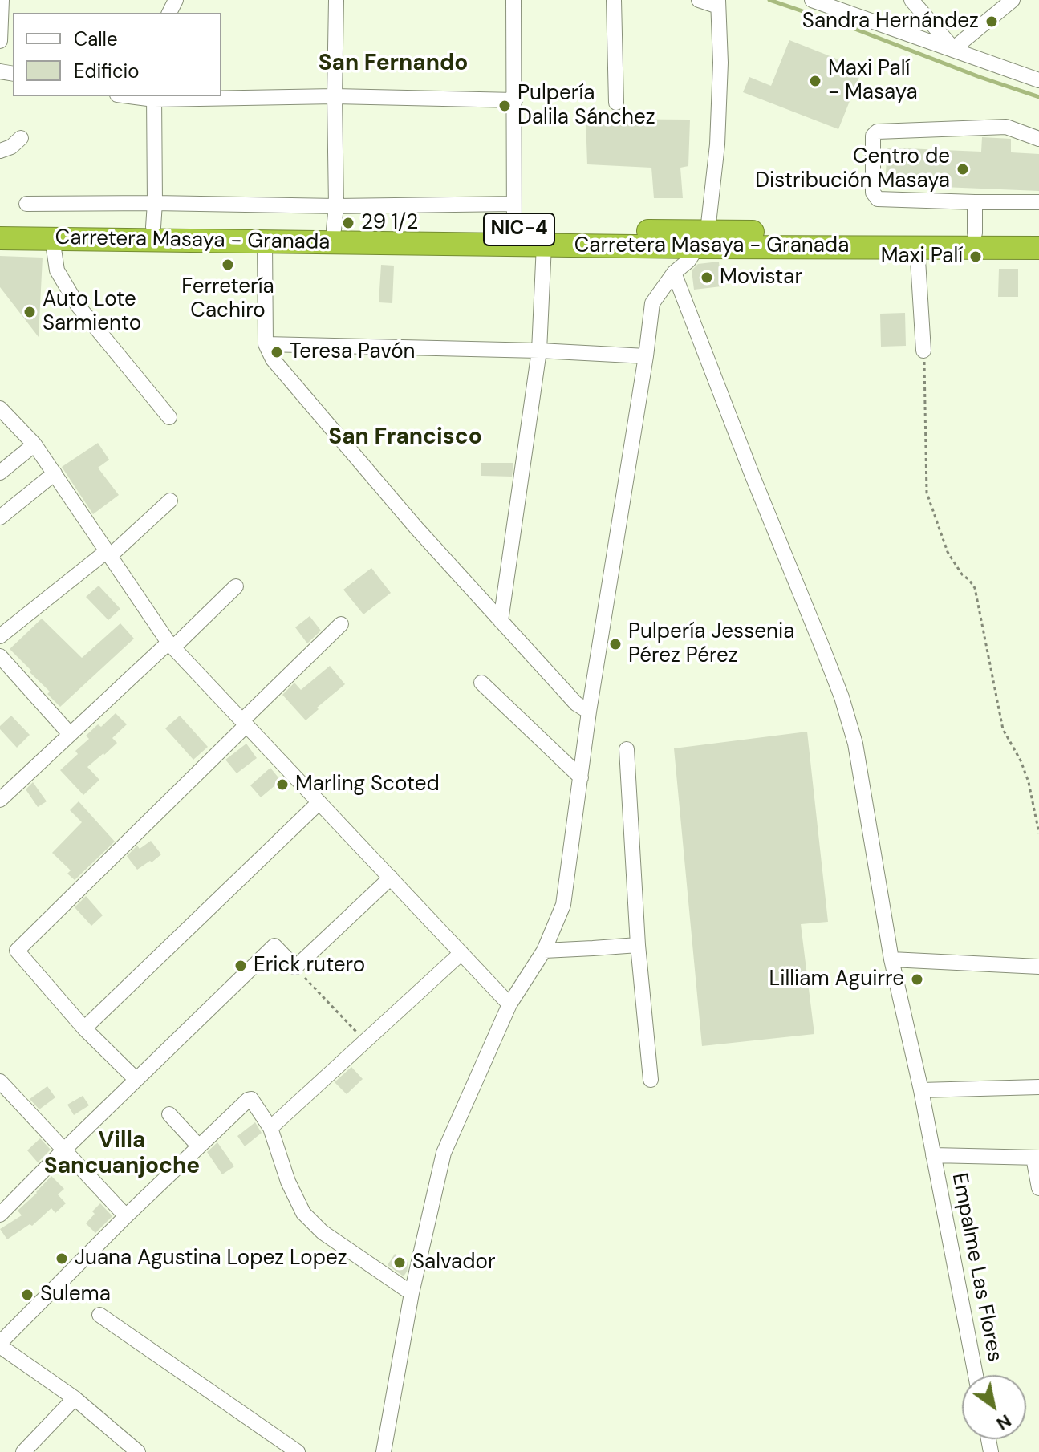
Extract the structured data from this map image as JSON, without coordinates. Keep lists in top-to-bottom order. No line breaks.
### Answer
{"streets":{"highway":["NIC-4","Carretera Masaya - Granada"],"street":["Empalme Las Flores"]},"districts":["San Fernando","San Francisco","Villa Sancuanjoche"],"places":["Sandra Hernández","Maxi Palí - Masaya","Pulpería Dalila Sánchez","Centro de Distribución Masaya","29 1/2","Maxi Palí","Ferretería Cachiro","Movistar","Auto Lote Sarmiento","Teresa Pavón","Pulpería Jessenia Pérez Pérez","Marling Scoted","Erick rutero","Lilliam Aguirre","Juana Agustina Lopez Lopez","Salvador","Sulema"],"legend":["Calle","Edificio"],"north":"bottom right"}
